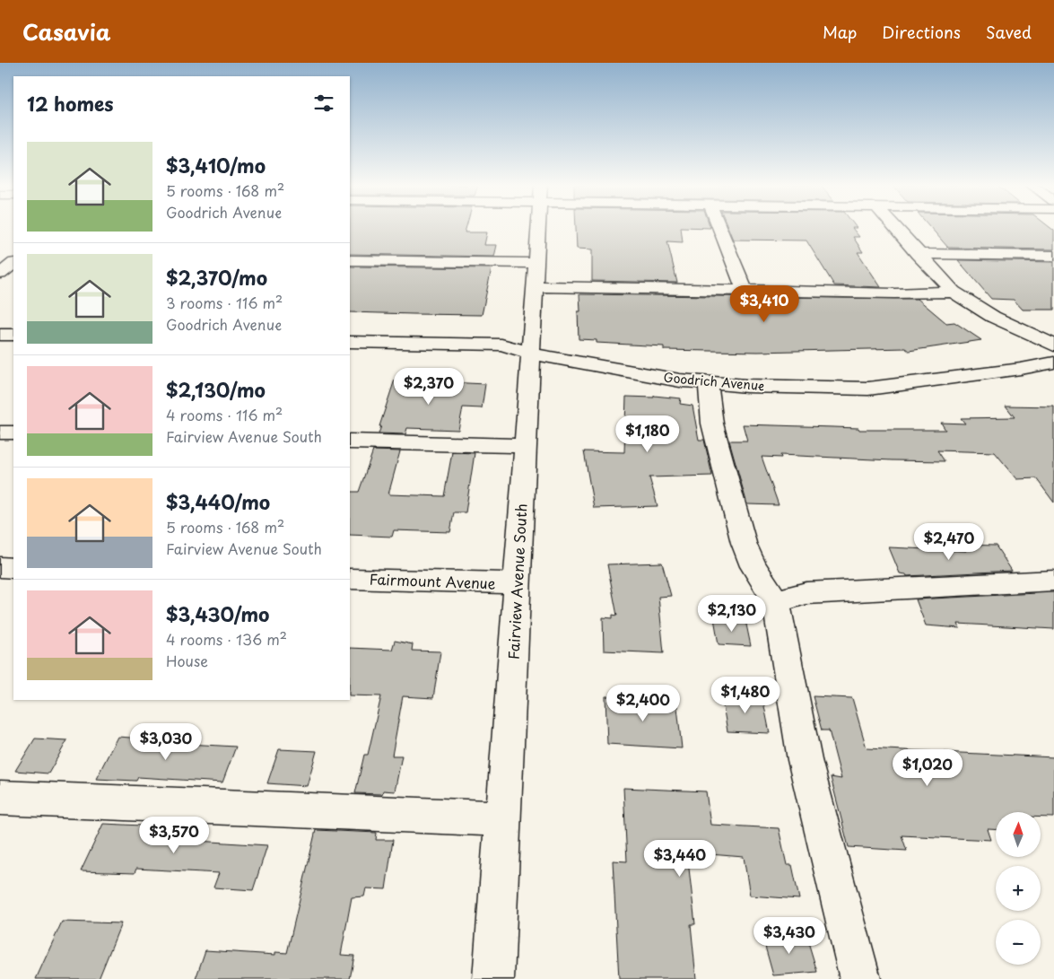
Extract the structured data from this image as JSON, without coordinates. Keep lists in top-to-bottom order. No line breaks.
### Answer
{"streets":{"street":["Goodrich Avenue","Fairmount Avenue","Fairview Avenue South"]},"crossings":[["Goodrich Avenue","Fairview Avenue South"],["Fairmount Avenue","Fairview Avenue South"]],"north":"top","page":{"header":"Casavia","nav":["Map","Directions","Saved"],"heading":"12 homes","list":[{"name":"$3,410/mo","note":"5 rooms · 168 m² · Goodrich Avenue"},{"name":"$2,370/mo","note":"3 rooms · 116 m² · Goodrich Avenue"},{"name":"$2,130/mo","note":"4 rooms · 116 m² · Fairview Avenue South"},{"name":"$3,440/mo","note":"5 rooms · 168 m² · Fairview Avenue South"},{"name":"$3,430/mo","note":"4 rooms · 136 m² · House"}],"price":["$3,410","$2,370","$1,180","$2,470","$2,130","$1,480","$2,400","$3,030","$1,020","$3,570","$3,440","$3,430"],"map_buttons":["+","−"]}}
